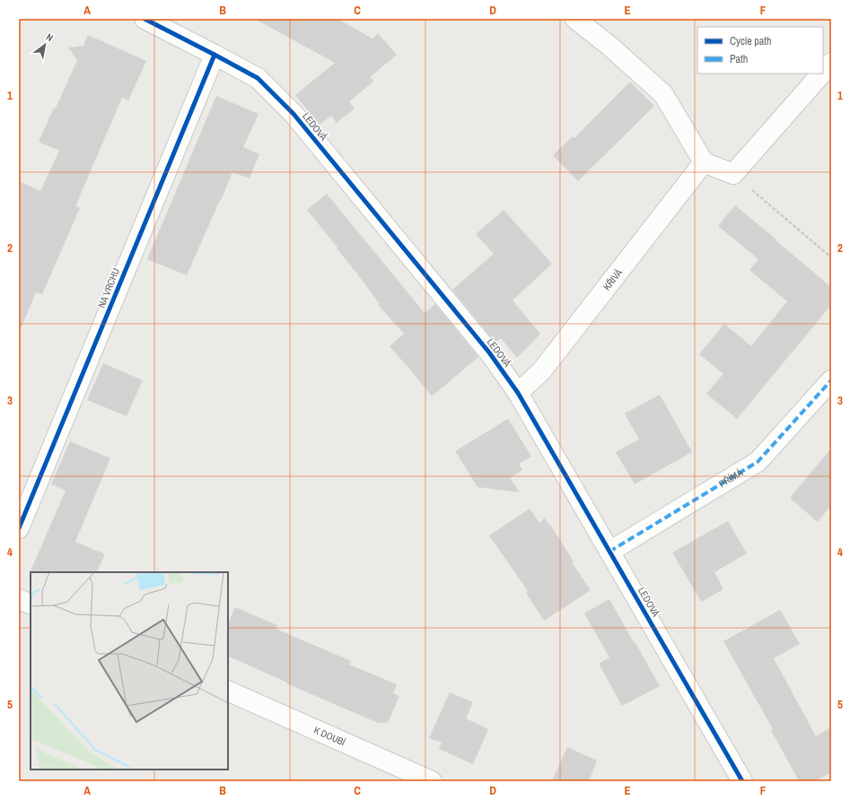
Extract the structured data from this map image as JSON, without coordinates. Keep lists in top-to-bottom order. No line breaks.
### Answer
{"streets":{"street":["LEDOVÁ","KŘIVÁ","NA VRCHU","PŘÍMÁ","K DOUBÍ"]},"crossings":[["LEDOVÁ","KŘIVÁ"],["LEDOVÁ","NA VRCHU"],["LEDOVÁ","PŘÍMÁ"]],"legend":["Cycle path","Path"],"north":"top right","grid":{"columns":["A","B","C","D","E","F"],"rows":["1","2","3","4","5"]}}
